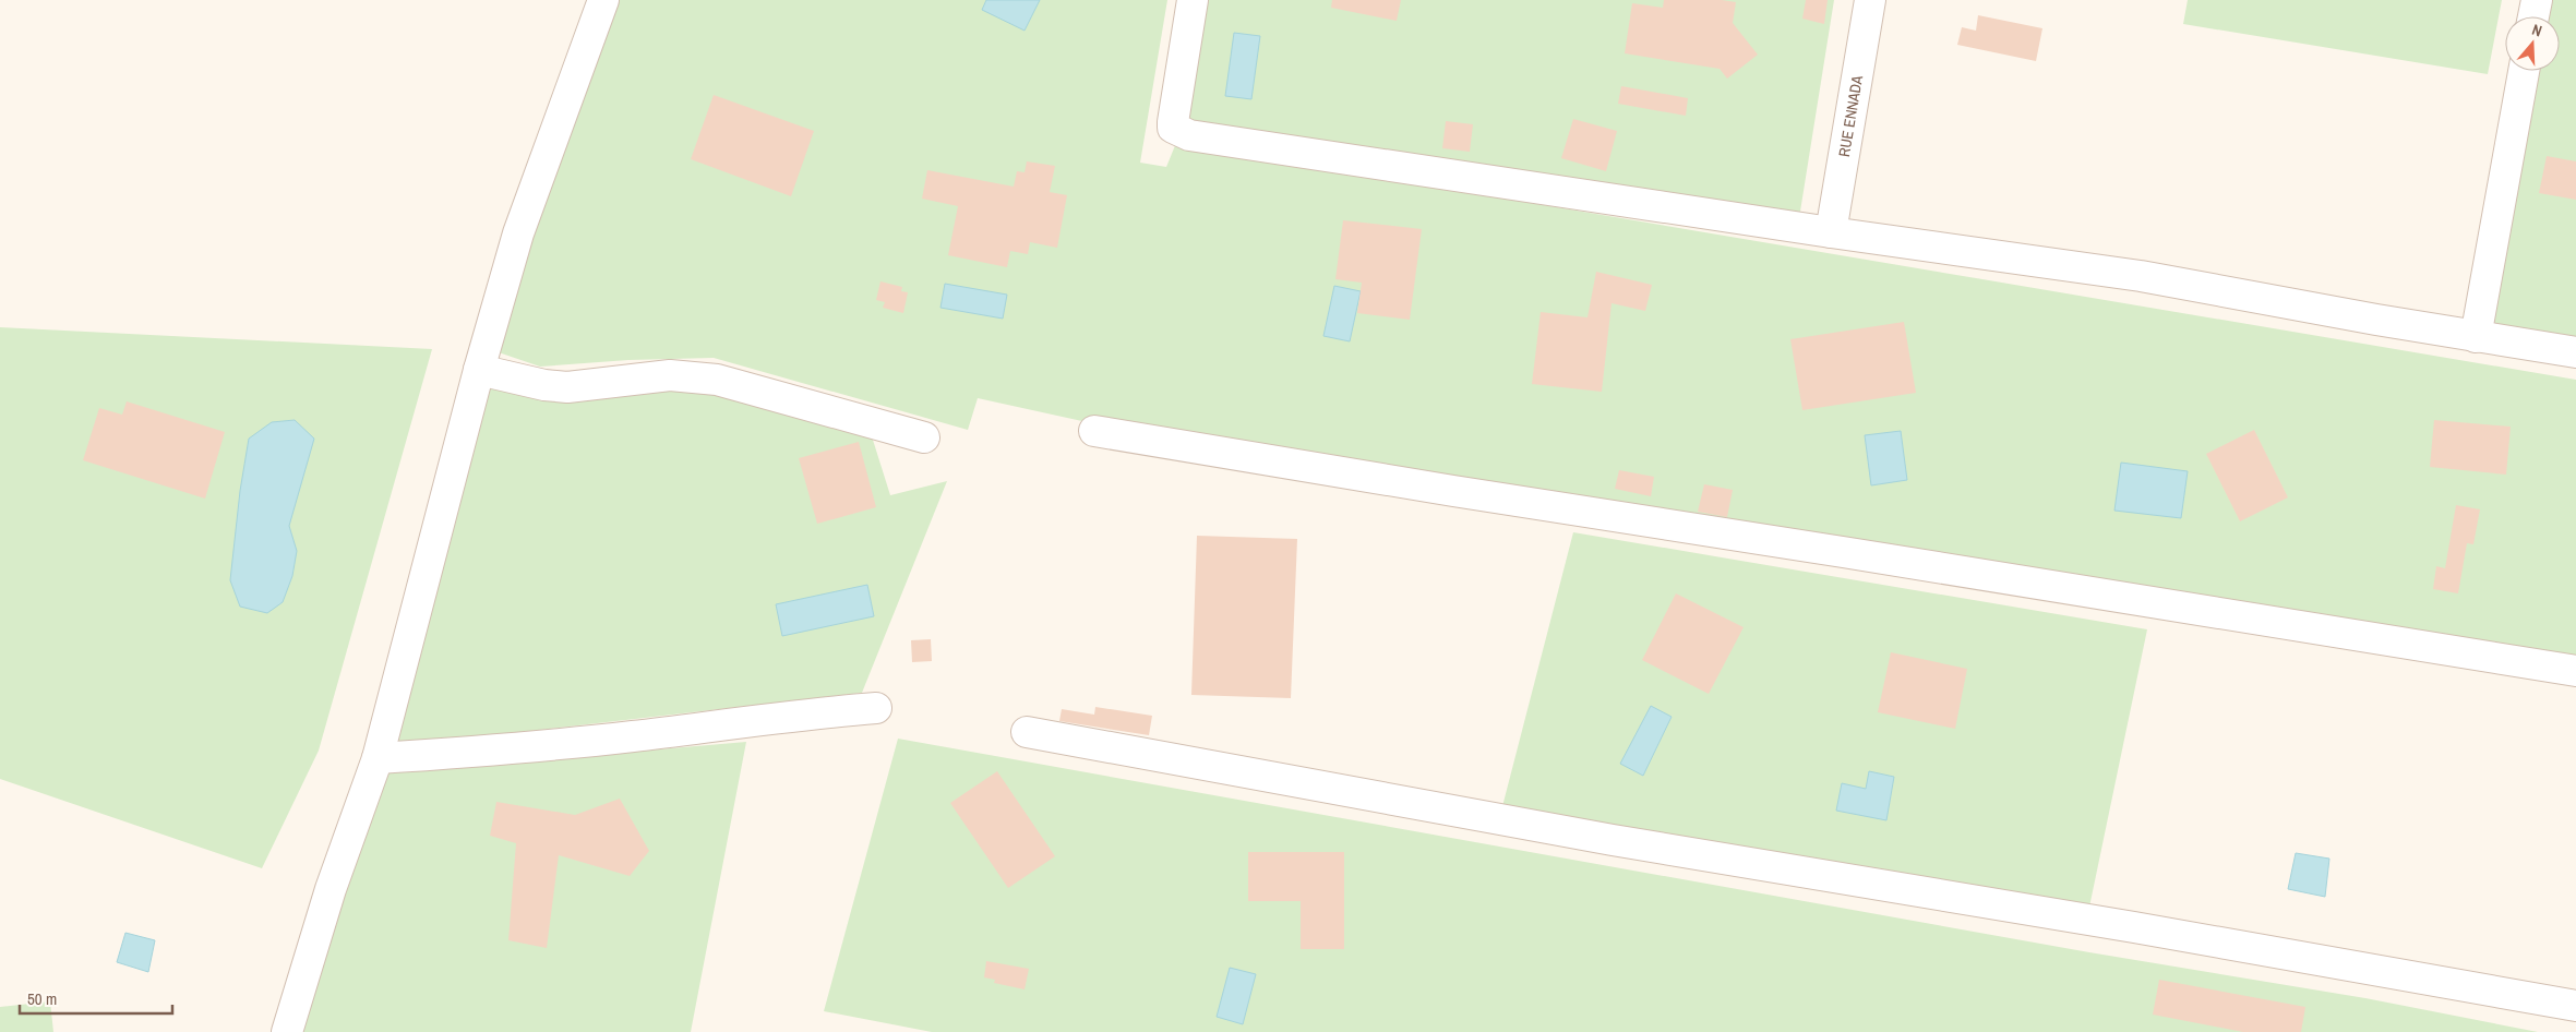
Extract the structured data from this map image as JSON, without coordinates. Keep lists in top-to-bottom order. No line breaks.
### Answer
{"streets":{"street":["RUE ENNADA"]},"scale_bar":"50 m","north":"top"}
